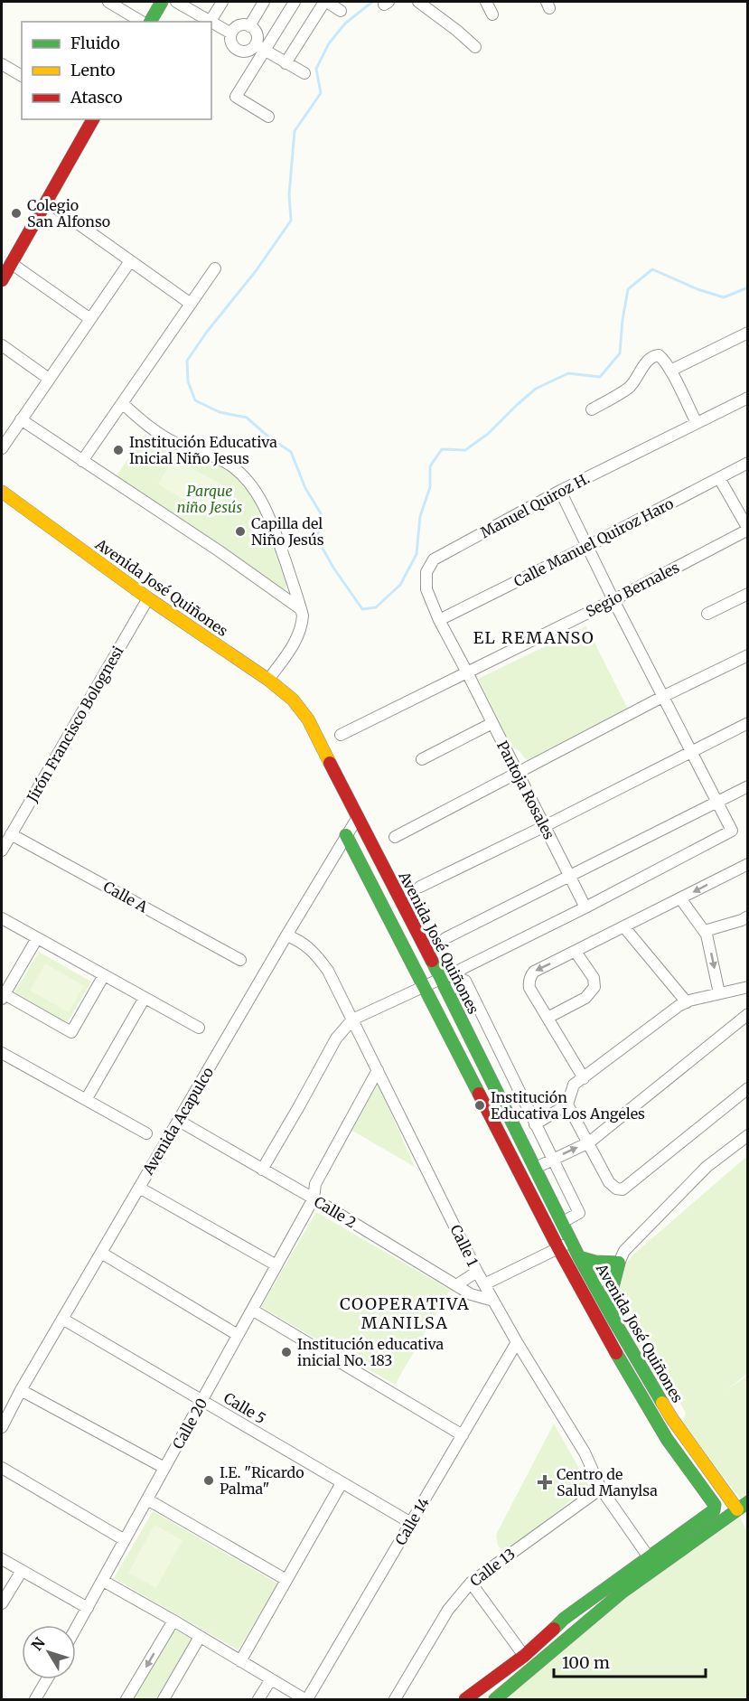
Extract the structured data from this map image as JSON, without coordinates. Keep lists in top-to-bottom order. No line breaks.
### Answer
{"streets":{"street":["Manuel Quiroz H.","Calle Manuel Quiroz Haro","Avenida José Quiñones","Segio Bernales","Jirón Francisco Bolognesi","Pantoja Rosales","Calle A","Avenida Acapulco","Calle 2","Calle 1","Calle 5","Calle 20","Calle 14","Calle 13"]},"crossings":[["Manuel Quiroz H.","Calle Manuel Quiroz Haro"],["Manuel Quiroz H.","Segio Bernales"],["Manuel Quiroz H.","Pantoja Rosales"],["Avenida José Quiñones","Jirón Francisco Bolognesi"],["Avenida José Quiñones","Avenida Acapulco"],["Segio Bernales","Pantoja Rosales"],["Jirón Francisco Bolognesi","Calle A"],["Avenida Acapulco","Calle 2"],["Avenida Acapulco","Calle 1"],["Avenida Acapulco","Calle 5"],["Calle 2","Calle 1"],["Calle 2","Calle 20"],["Calle 1","Calle 20"],["Calle 1","Calle 14"],["Calle 1","Calle 13"],["Calle 5","Calle 20"],["Calle 5","Calle 14"]],"districts":["EL REMANSO","COOPERATIVA MANILSA"],"parks":["Parque niño Jesús"],"places":{"other":["Colegio San Alfonso","Institución Educativa Inicial Niño Jesus","Capilla del Niño Jesús","Institución Educativa Los Angeles","Institución educativa inicial No. 183","I.E. \"Ricardo Palma\""],"health":["Centro de Salud Manylsa"]},"legend":["Fluido","Lento","Atasco"],"scale_bar":"100 m","north":"top left"}
